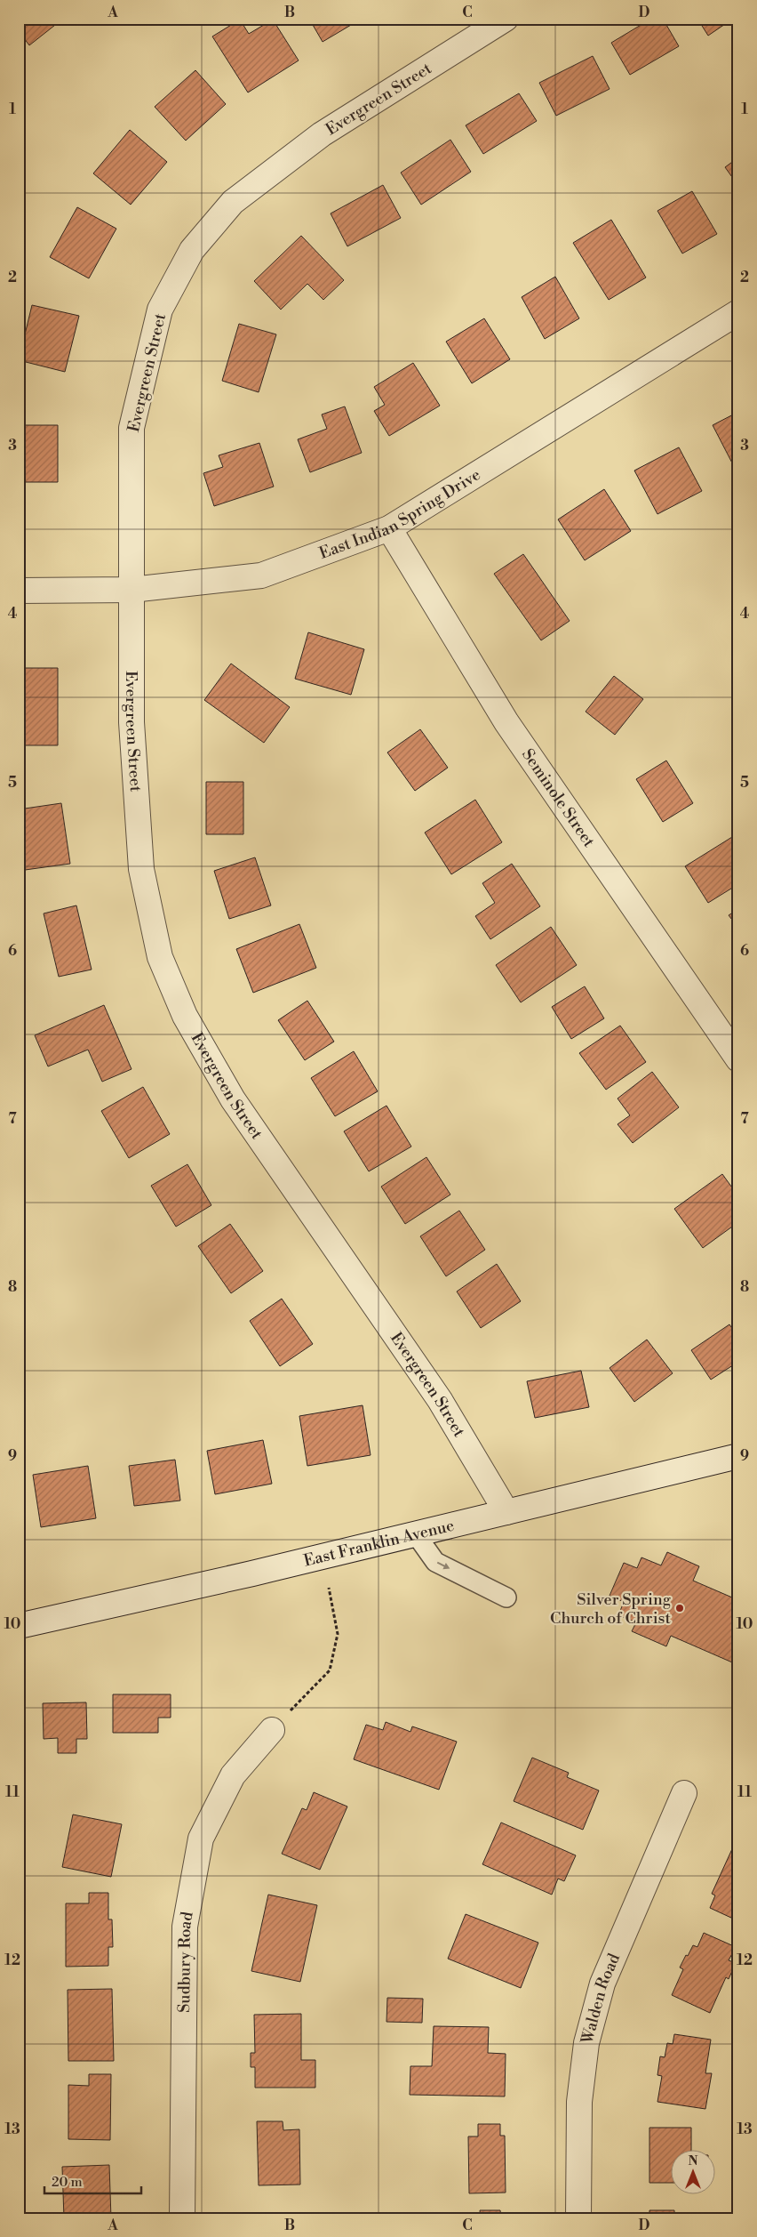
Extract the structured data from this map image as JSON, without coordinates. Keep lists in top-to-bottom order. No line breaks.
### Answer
{"streets":{"street":["Evergreen Street","East Indian Spring Drive","Seminole Street","East Franklin Avenue","Sudbury Road","Walden Road"]},"crossings":[["Evergreen Street","East Indian Spring Drive"],["Evergreen Street","East Franklin Avenue"],["East Indian Spring Drive","Seminole Street"]],"places":["Silver Spring Church of Christ"],"scale_bar":"20 m","north":"top","grid":{"columns":["A","B","C","D"],"rows":["1","2","3","4","5","6","7","8","9","10","11","12","13"]}}
